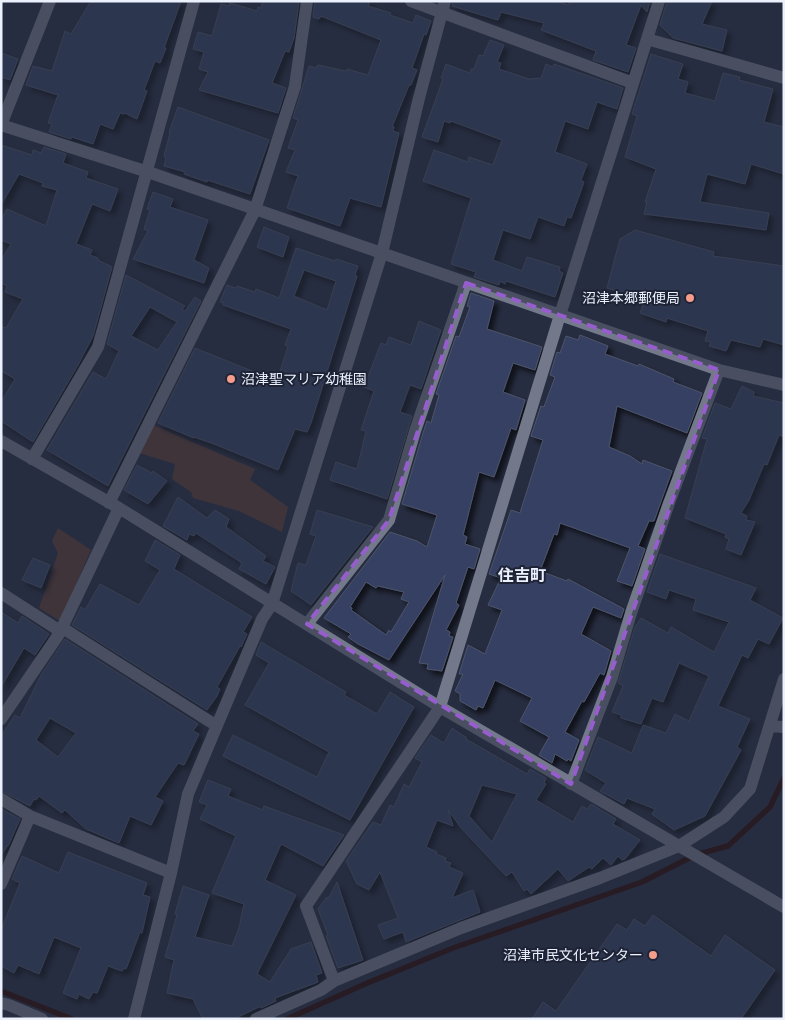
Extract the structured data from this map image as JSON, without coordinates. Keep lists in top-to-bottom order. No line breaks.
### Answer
{"districts":["住吉町"],"places":["沼津本郷郵便局","沼津聖マリア幼稚園","沼津市民文化センター"]}
